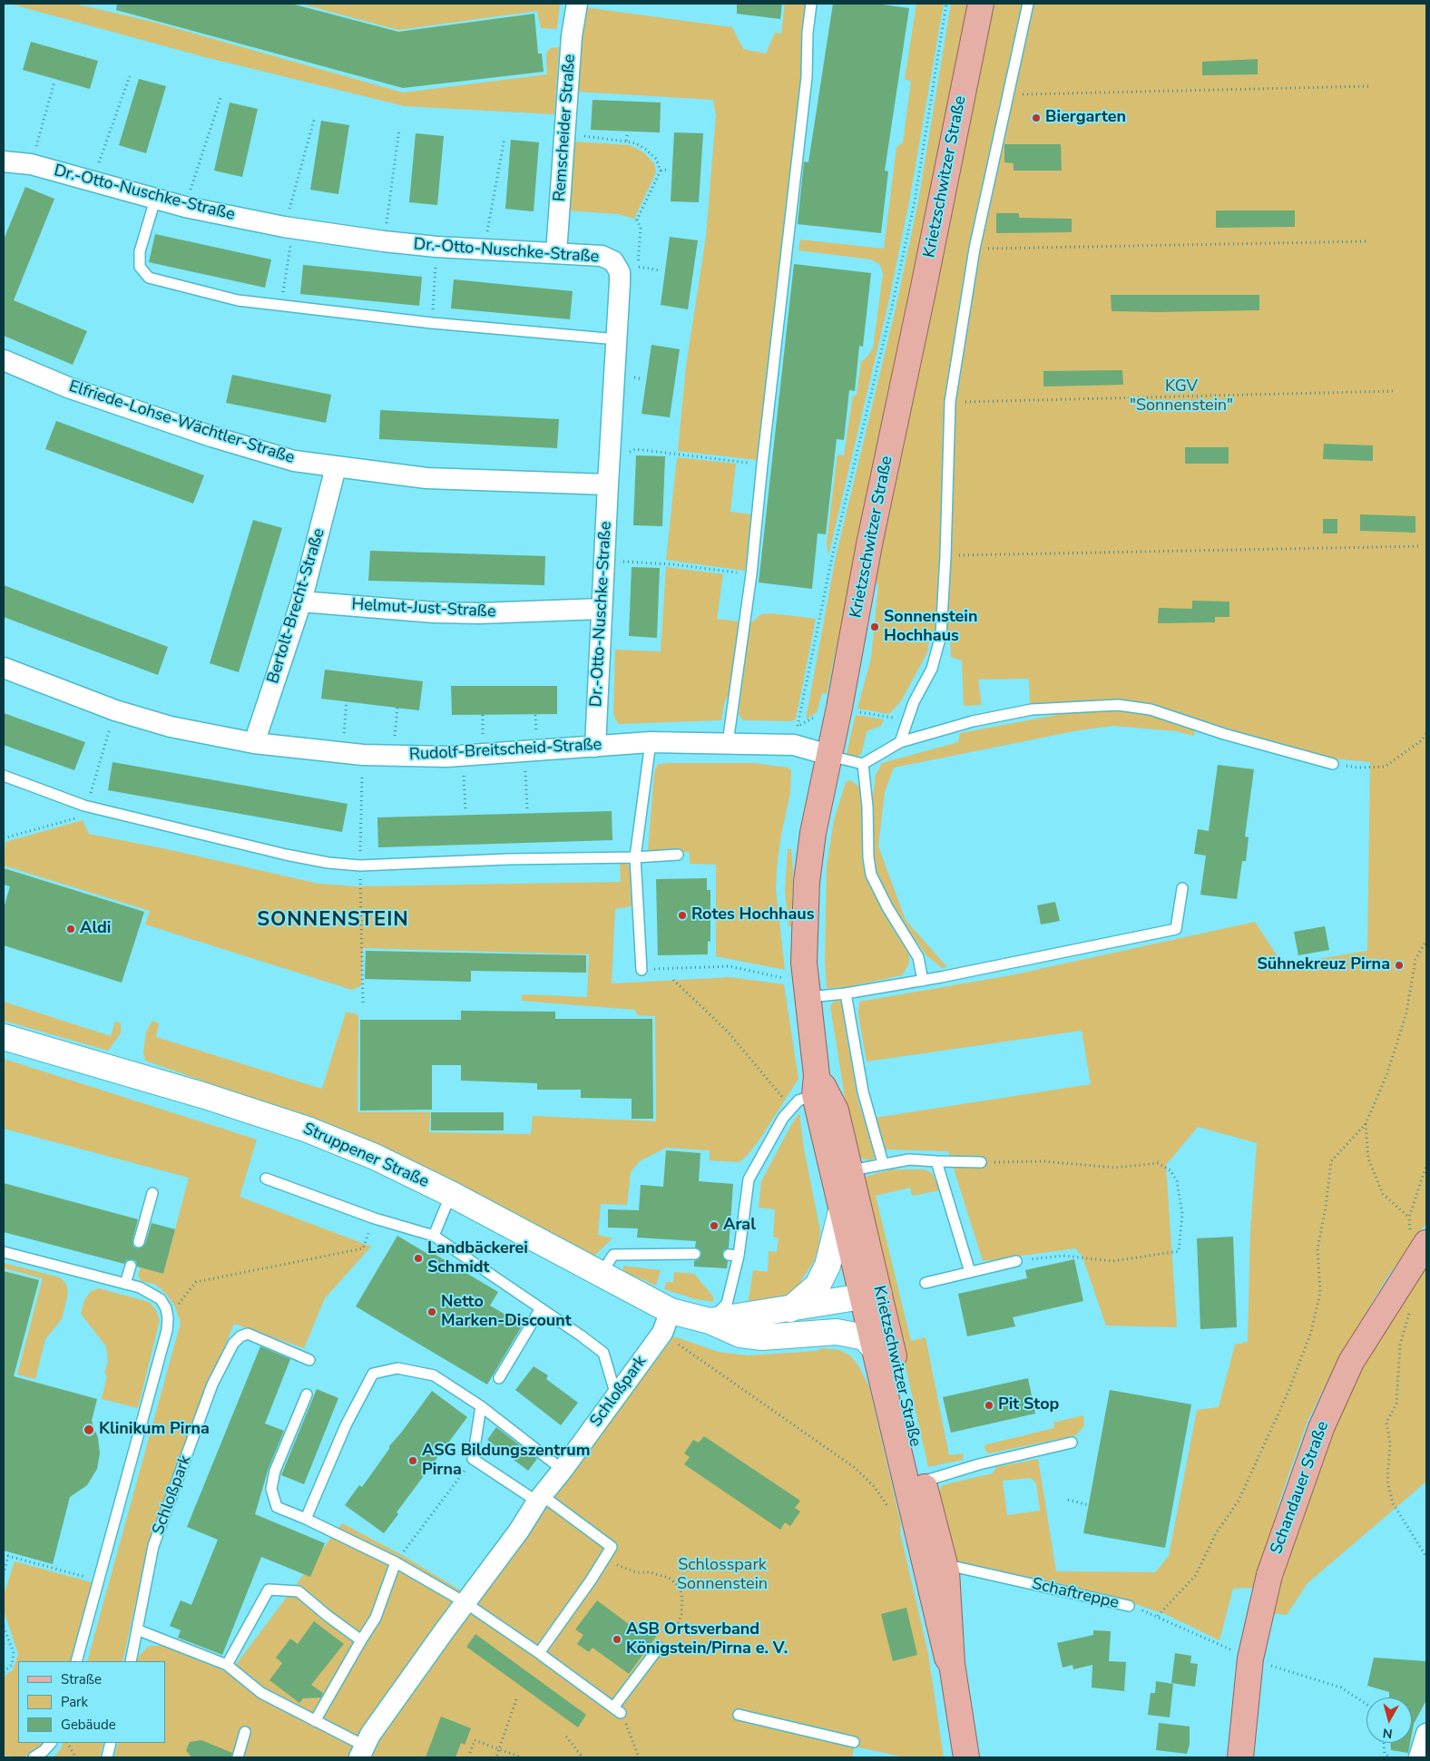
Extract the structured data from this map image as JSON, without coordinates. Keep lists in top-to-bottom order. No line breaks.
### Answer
{"streets":{"main road":["Krietzschwitzer Straße","Struppener Straße","Schandauer Straße"],"street":["Remscheider Straße","Dr.-Otto-Nuschke-Straße","Elfriede-Lohse-Wächtler-Straße","Bertolt-Brecht-Straße","Helmut-Just-Straße","Rudolf-Breitscheid-Straße","Schloßpark"],"lane":["Schaftreppe"]},"crossings":[["Remscheider Straße","Dr.-Otto-Nuschke-Straße"],["Krietzschwitzer Straße","Rudolf-Breitscheid-Straße"],["Krietzschwitzer Straße","Struppener Straße"],["Krietzschwitzer Straße","Schaftreppe"],["Dr.-Otto-Nuschke-Straße","Elfriede-Lohse-Wächtler-Straße"],["Dr.-Otto-Nuschke-Straße","Helmut-Just-Straße"],["Dr.-Otto-Nuschke-Straße","Rudolf-Breitscheid-Straße"],["Elfriede-Lohse-Wächtler-Straße","Bertolt-Brecht-Straße"],["Bertolt-Brecht-Straße","Helmut-Just-Straße"],["Bertolt-Brecht-Straße","Rudolf-Breitscheid-Straße"],["Struppener Straße","Schloßpark"]],"districts":["SONNENSTEIN"],"parks":["KGV \"Sonnenstein\"","Schlosspark Sonnenstein"],"places":["Biergarten","Sonnenstein Hochhaus","Rotes Hochhaus","Aldi","Sühnekreuz Pirna","Aral","Landbäckerei Schmidt","Netto Marken-Discount","Pit Stop","Klinikum Pirna","ASG Bildungszentrum Pirna","ASB Ortsverband Königstein/Pirna e. V."],"legend":["Straße","Park","Gebäude"],"north":"bottom"}
